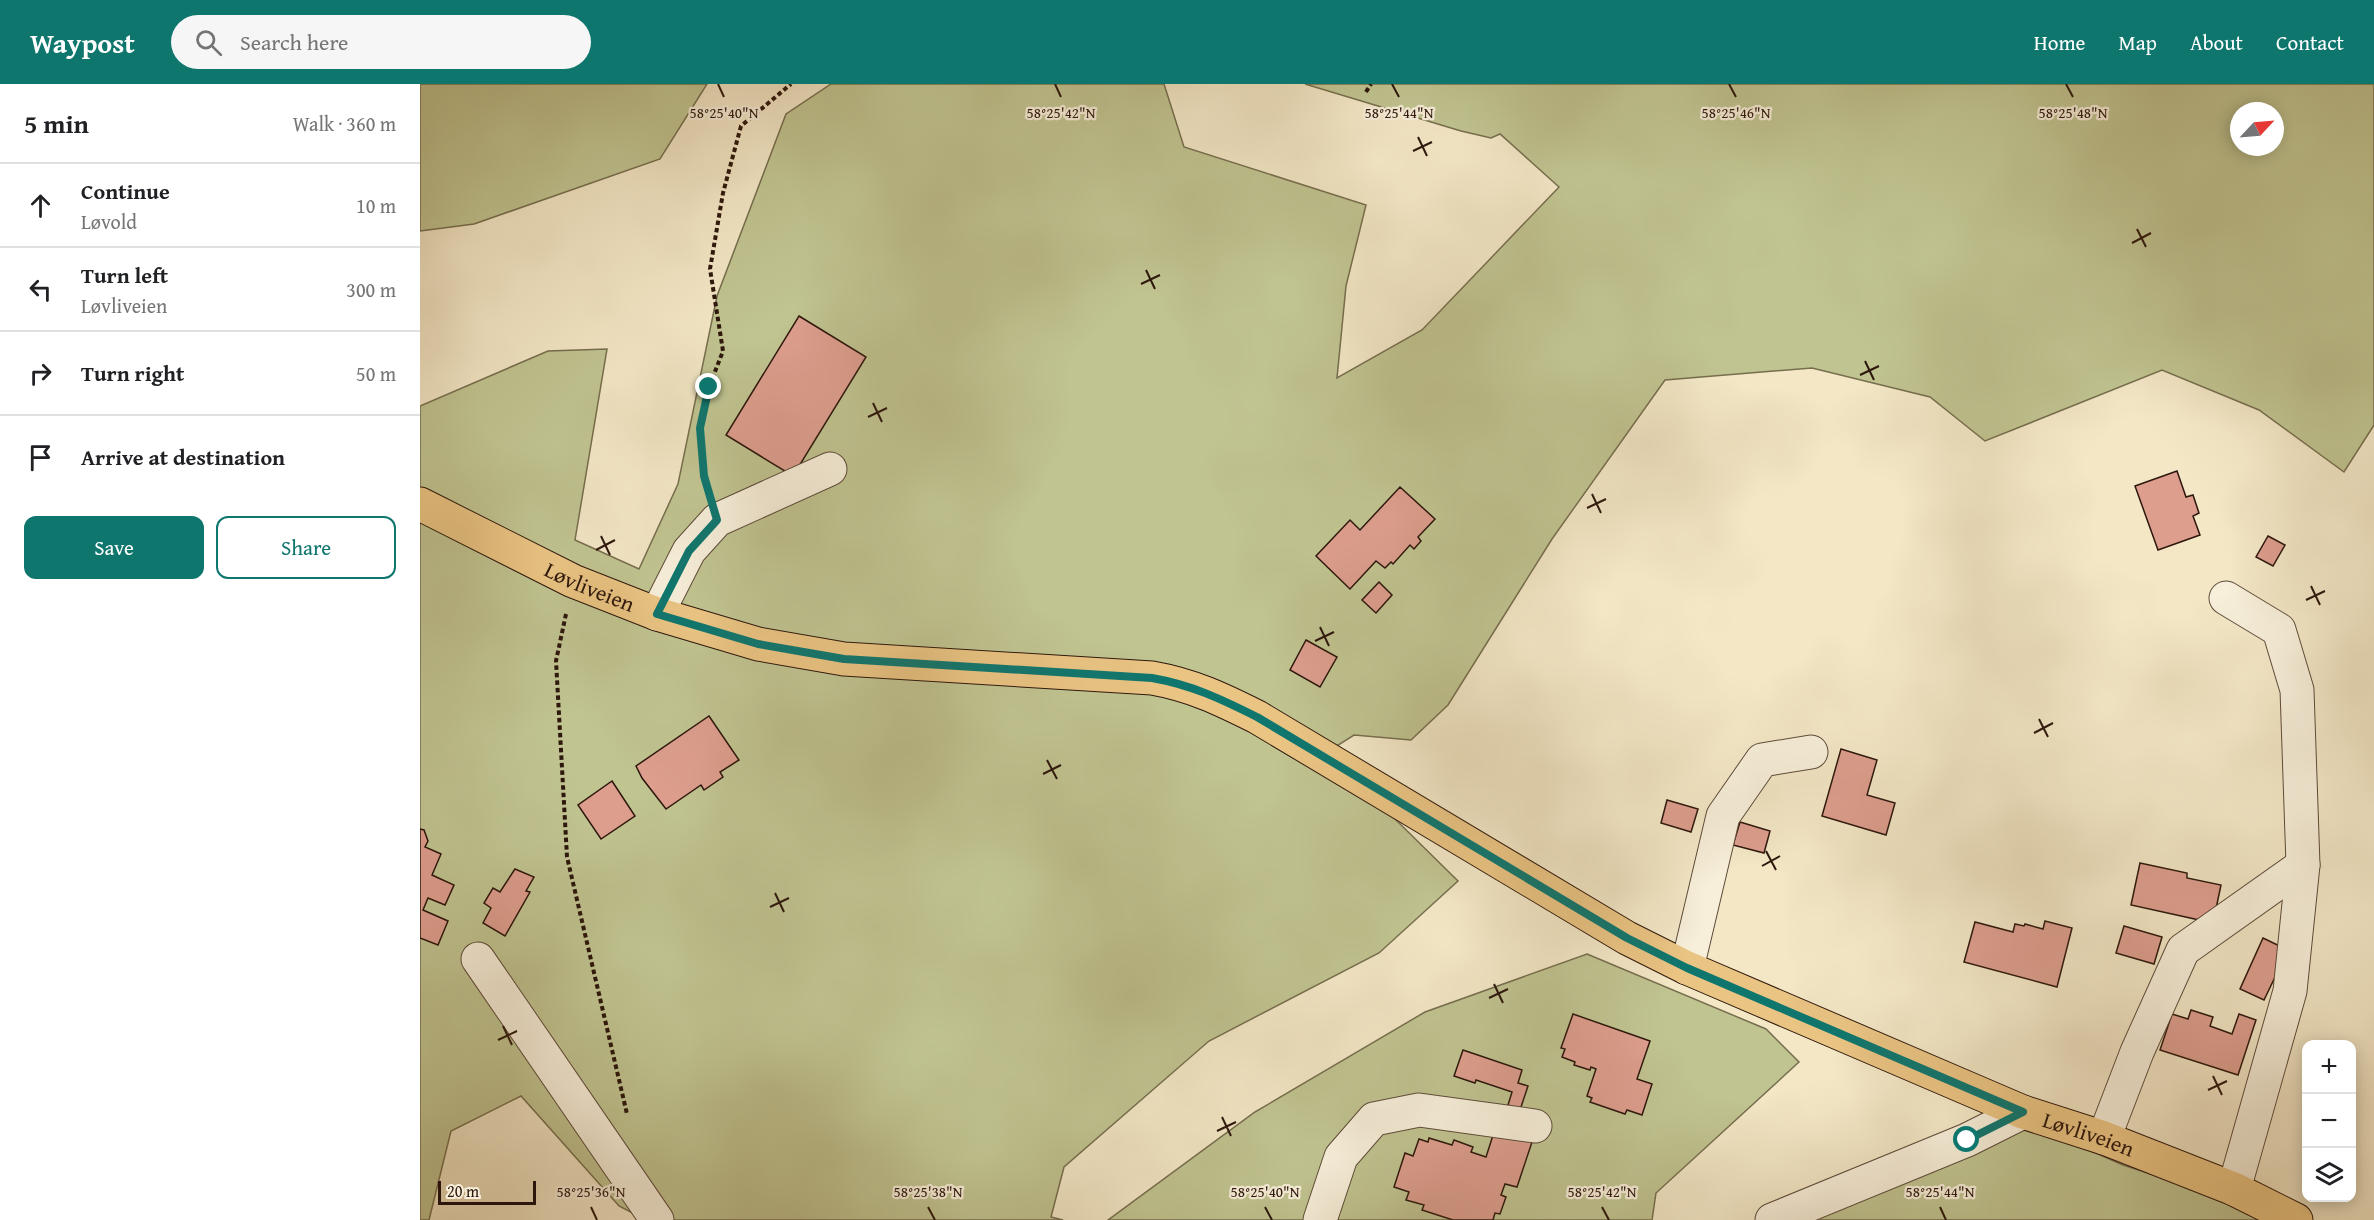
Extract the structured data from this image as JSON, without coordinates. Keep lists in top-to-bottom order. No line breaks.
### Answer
{"streets":{"main road":["Løvliveien"]},"scale_bar":"20 m","north":"top right","page":{"header":"Waypost","search":"Search here","nav":["Home","Map","About","Contact"],"heading":["5 min","Walk · 360 m"],"list":[["Continue","Løvold","10 m"],["Turn left","Løvliveien","300 m"],["Turn right","50 m"],"Arrive at destination"],"buttons":["Save","Share"],"map_buttons":["+","−"],"scale":"20 m"},"coordinates":["58°25'40\"N","58°25'42\"N","58°25'44\"N","58°25'46\"N","58°25'48\"N","58°25'36\"N","58°25'38\"N"]}
